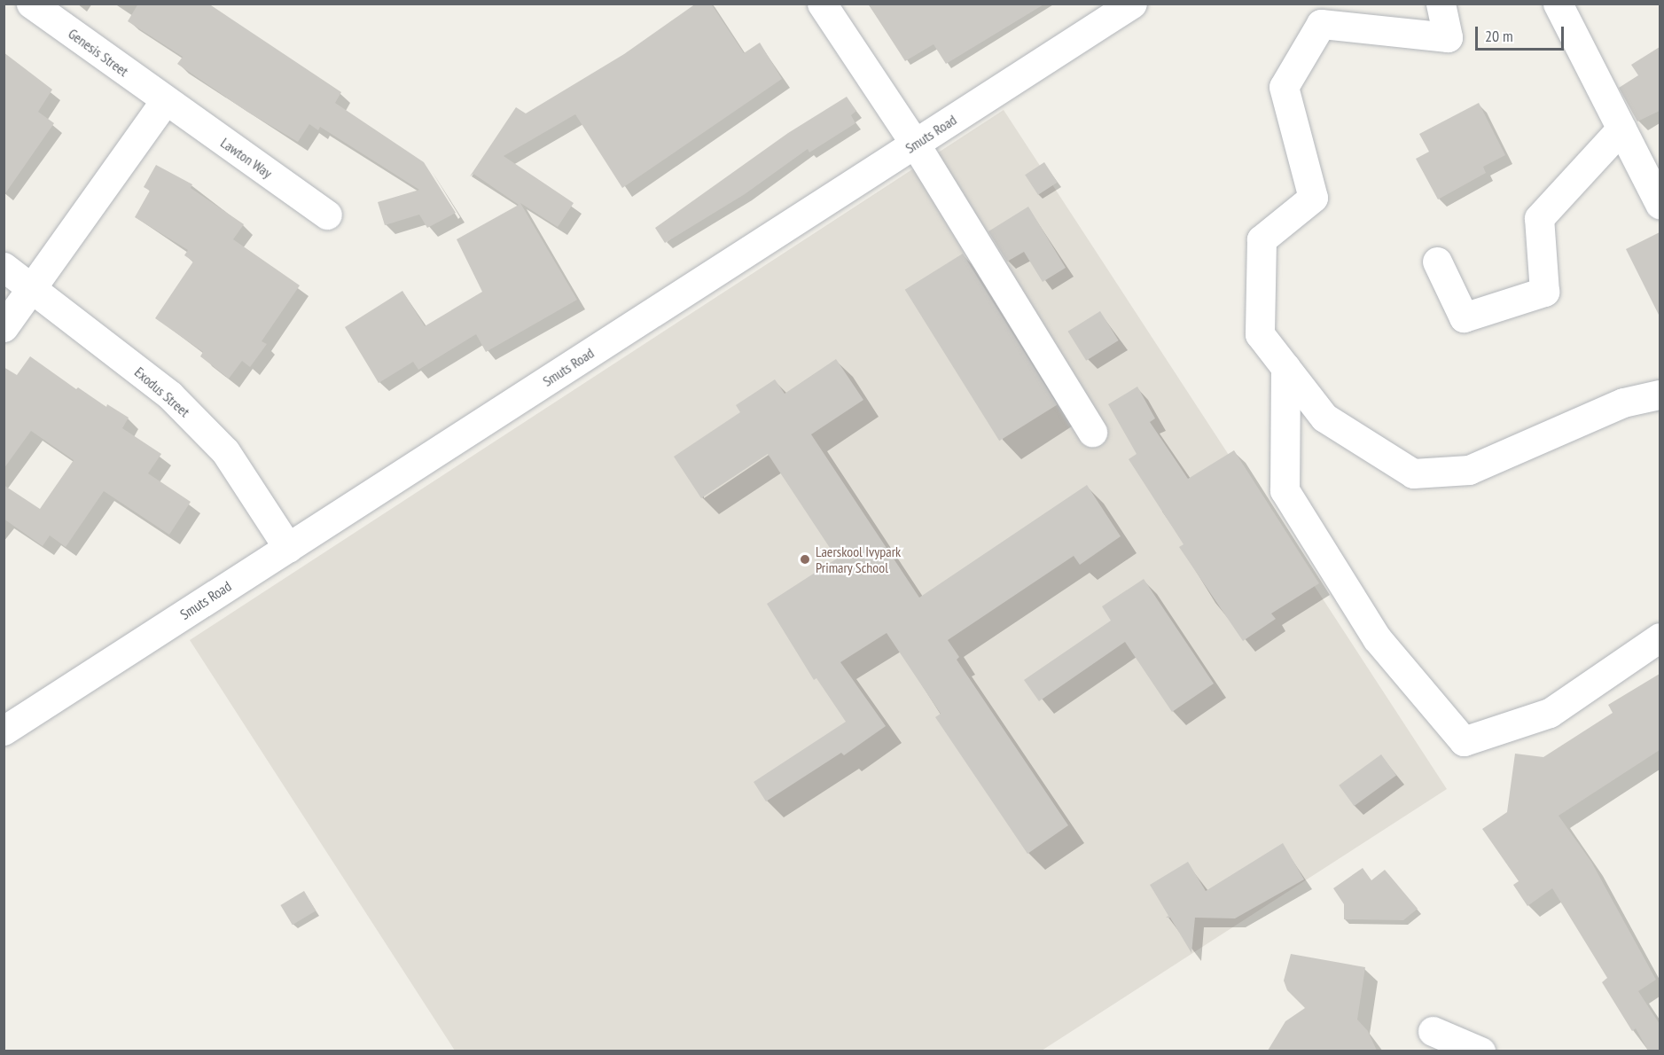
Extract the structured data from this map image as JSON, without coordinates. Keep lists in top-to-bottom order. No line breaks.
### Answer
{"streets":{"street":["Genesis Street","Smuts Road","Lawton Way","Exodus Street"]},"crossings":[["Genesis Street","Lawton Way"],["Smuts Road","Exodus Street"]],"places":["Laerskool Ivypark Primary School"],"scale_bar":"20 m"}
